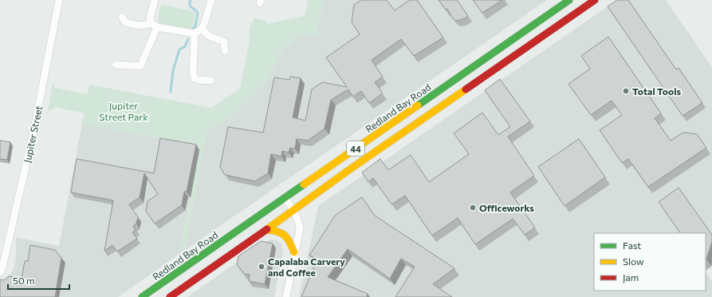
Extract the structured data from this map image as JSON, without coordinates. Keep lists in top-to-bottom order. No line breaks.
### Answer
{"streets":{"main road":["Redland Bay Road","44"],"street":["Jupiter Street"]},"parks":["Jupiter Street Park"],"places":["Total Tools","Officeworks","Capalaba Carvery and Coffee"],"legend":["Fast","Slow","Jam"],"scale_bar":"50 m"}
